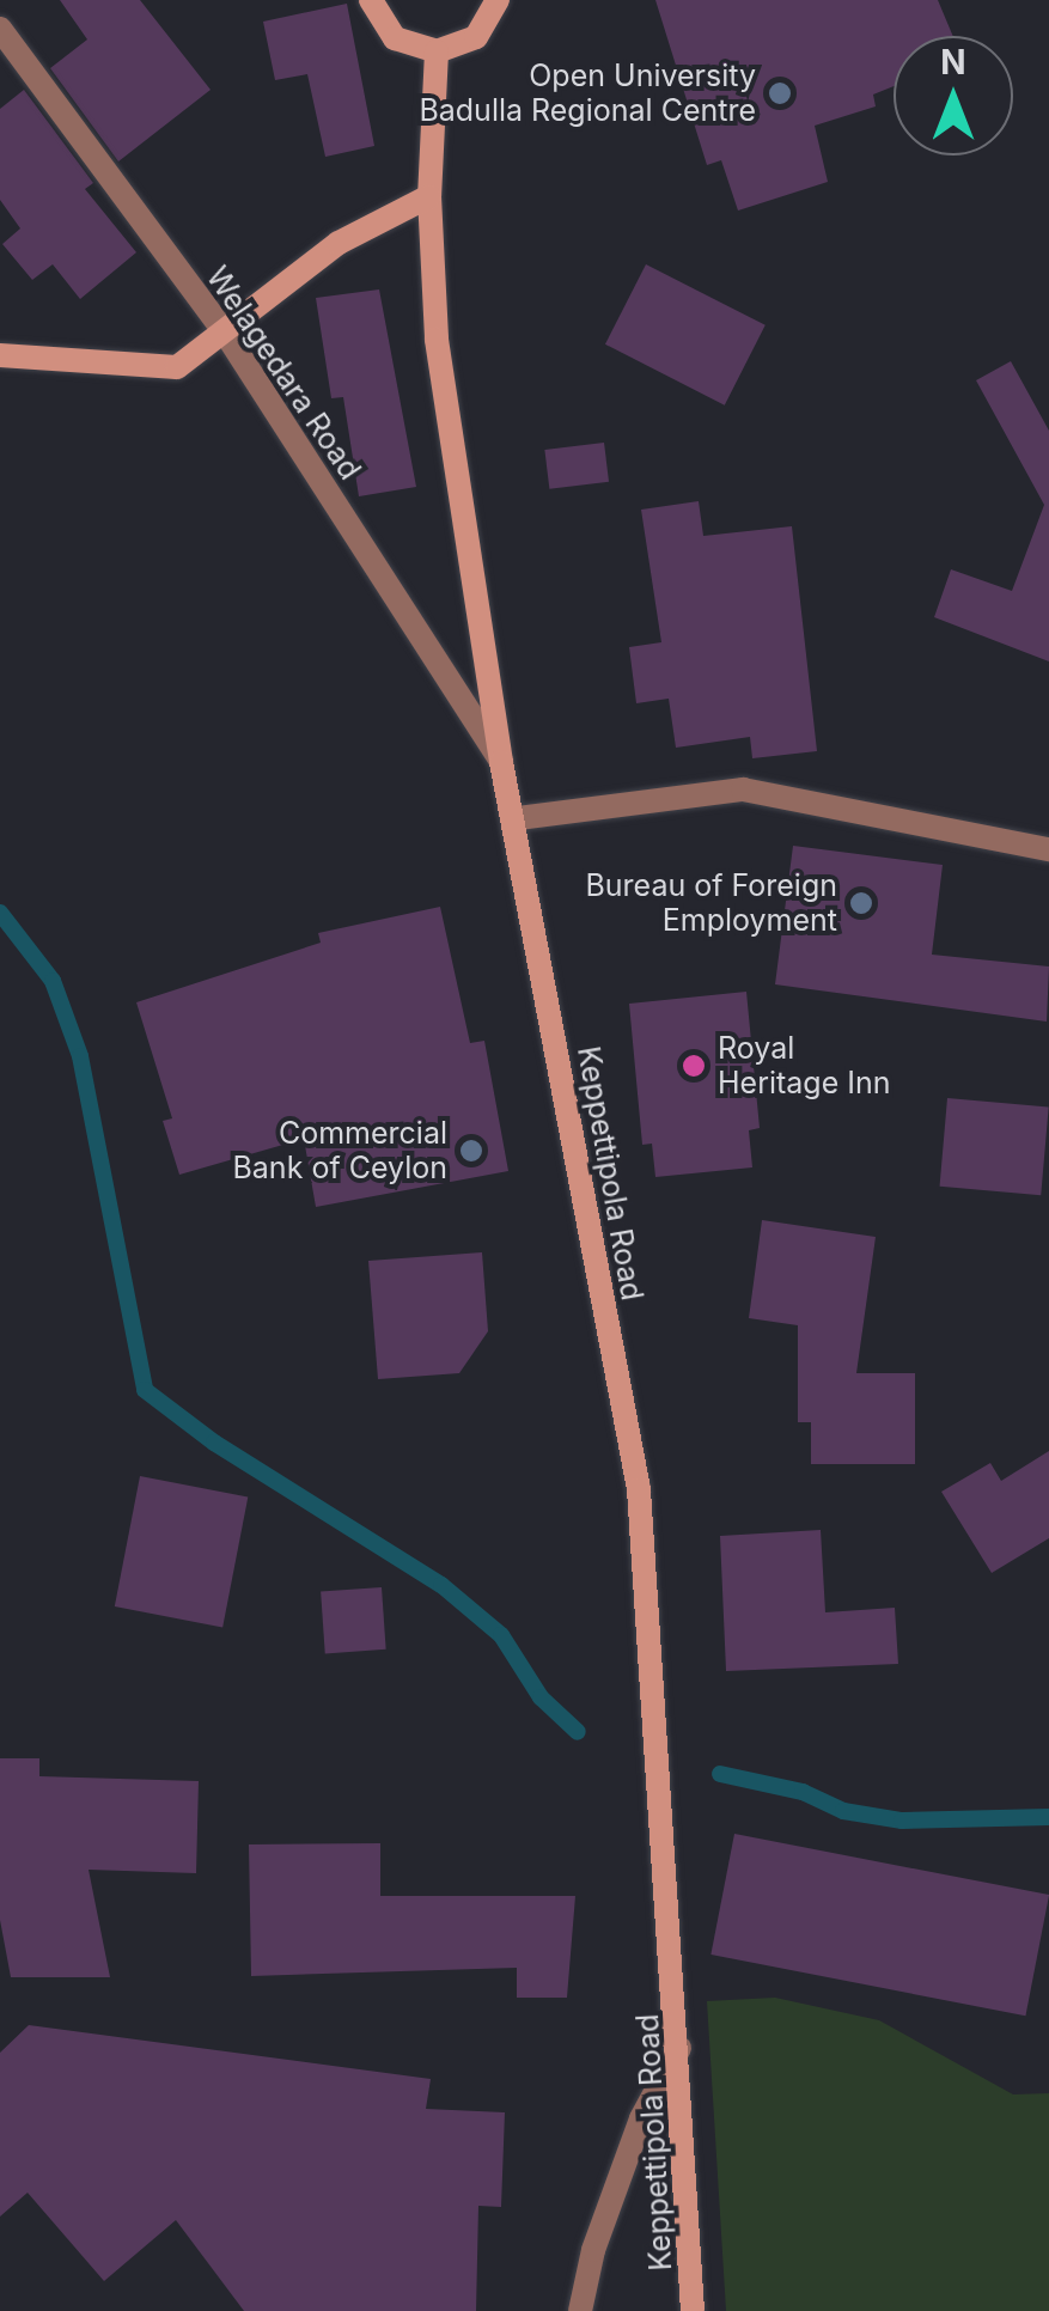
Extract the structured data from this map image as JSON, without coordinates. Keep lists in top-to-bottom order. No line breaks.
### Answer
{"streets":{"main road":["Keppettipola Road"],"street":["Welagedara Road"]},"crossings":[["Welagedara Road","Keppettipola Road"]],"places":["Open University Badulla Regional Centre","Bureau of Foreign Employment","Royal Heritage Inn","Commercial Bank of Ceylon"],"north":"top"}
